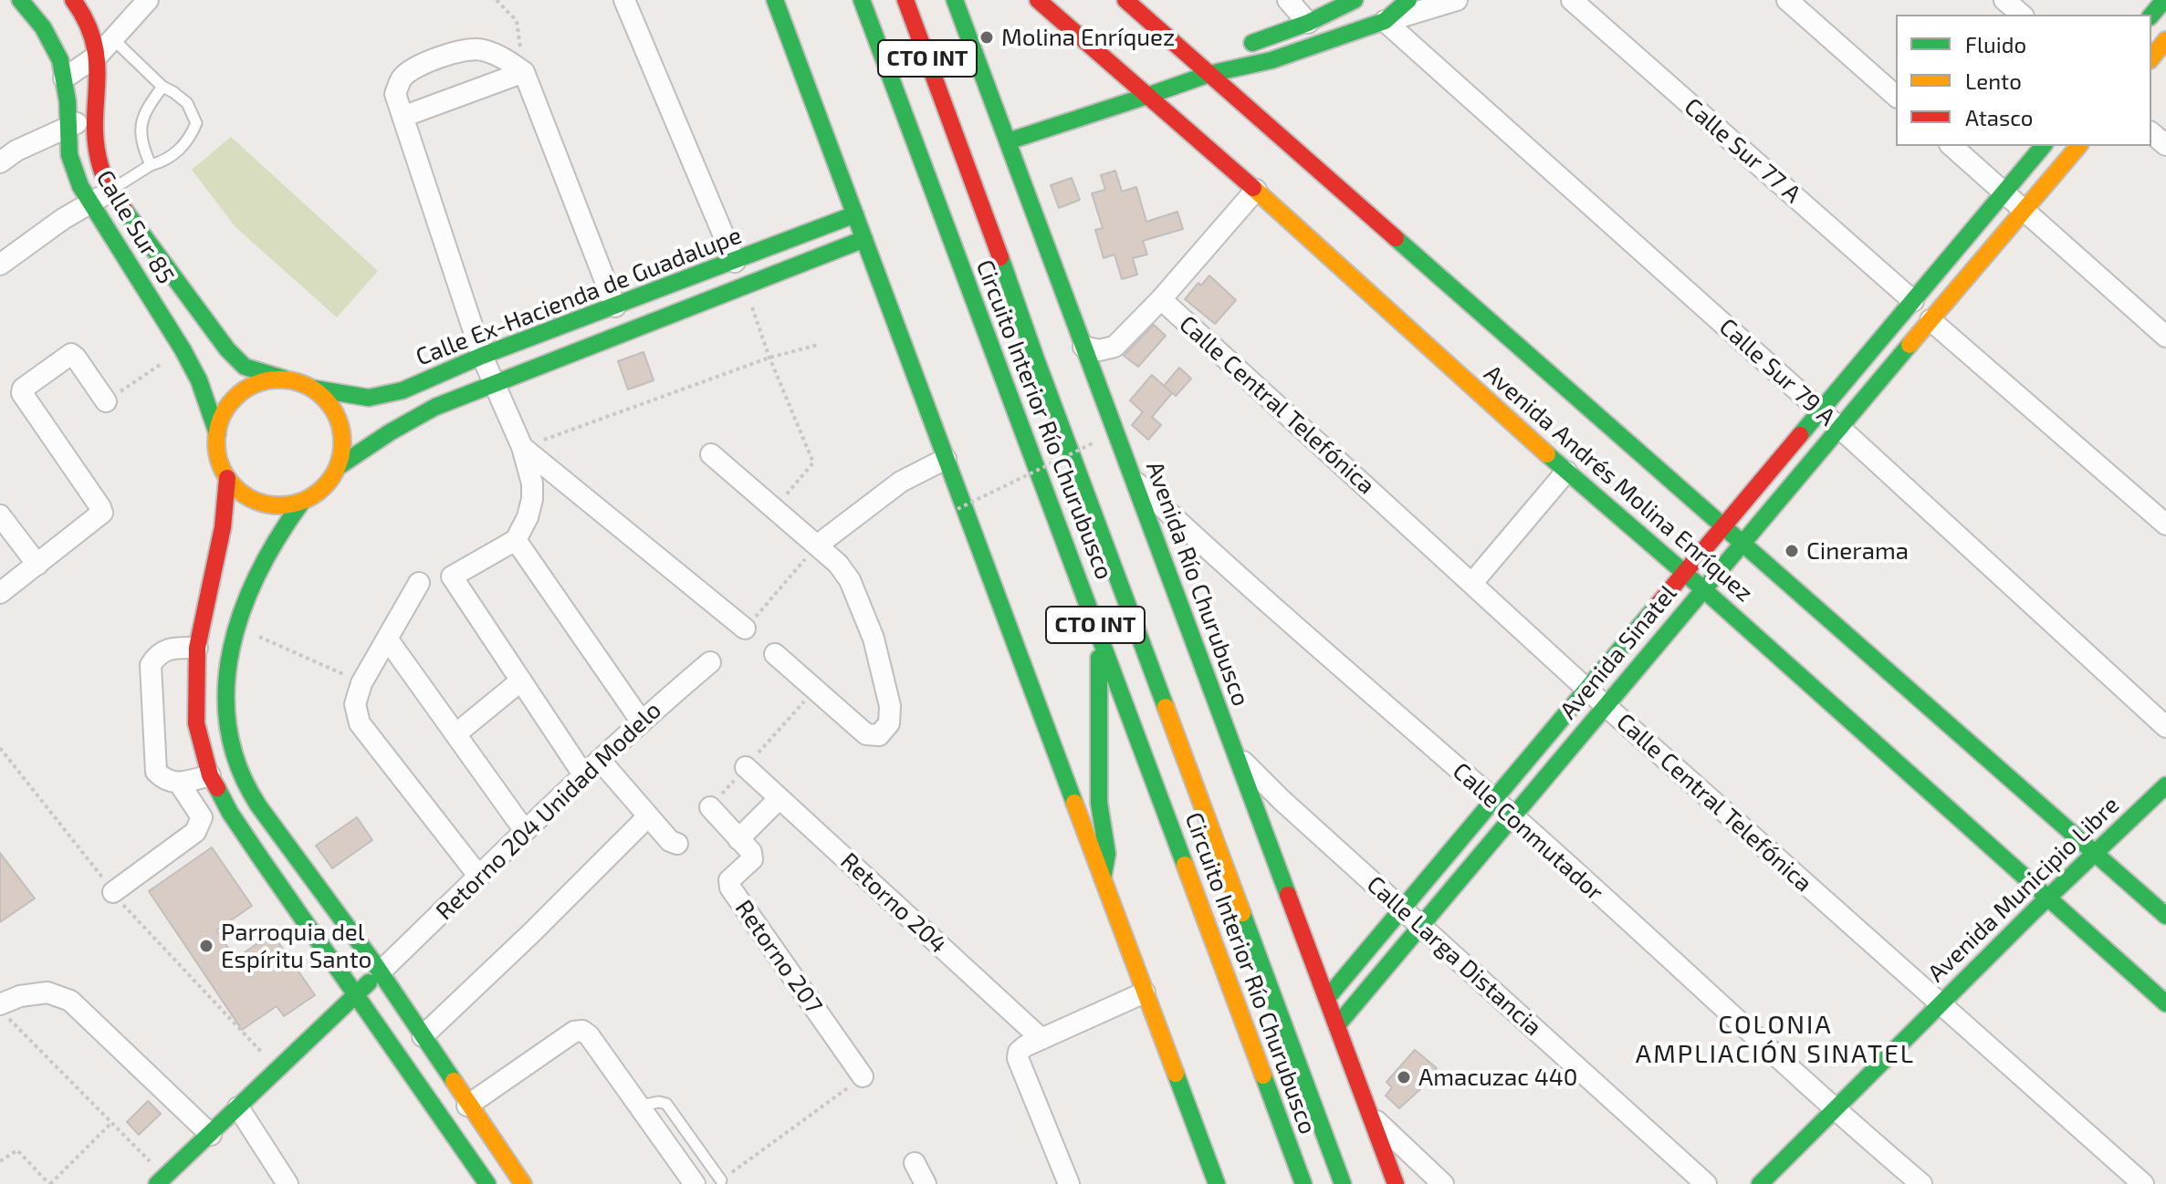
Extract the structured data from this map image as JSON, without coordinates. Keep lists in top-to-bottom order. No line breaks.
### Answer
{"streets":{"main road":["CTO INT","Calle Sur 85","Calle Ex-Hacienda de Guadalupe","Circuito Interior Río Churubusco","Avenida Andrés Molina Enríquez","Avenida Río Churubusco","Avenida Sinatel","Retorno 204 Unidad Modelo","Avenida Municipio Libre"],"street":["Calle Sur 77 A","Calle Sur 79 A","Calle Central Telefónica","Calle Conmutador","Retorno 204","Calle Larga Distancia","Retorno 207"]},"crossings":[["CTO INT","Calle Ex-Hacienda de Guadalupe"],["Calle Sur 77 A","Avenida Sinatel"],["Calle Sur 85","Calle Ex-Hacienda de Guadalupe"],["Calle Sur 79 A","Avenida Sinatel"],["Calle Central Telefónica","Avenida Sinatel"],["Calle Central Telefónica","Avenida Municipio Libre"],["Avenida Andrés Molina Enríquez","Avenida Sinatel"],["Avenida Andrés Molina Enríquez","Avenida Municipio Libre"],["Avenida Río Churubusco","Avenida Sinatel"],["Avenida Río Churubusco","Calle Conmutador"],["Avenida Río Churubusco","Calle Larga Distancia"],["Avenida Sinatel","Calle Conmutador"],["Avenida Sinatel","Calle Larga Distancia"],["Calle Conmutador","Avenida Municipio Libre"]],"districts":["COLONIA AMPLIACIÓN SINATEL"],"places":["Molina Enríquez","Cinerama","Parroquia del Espíritu Santo","Amacuzac 440"],"legend":["Fluido","Lento","Atasco"]}
